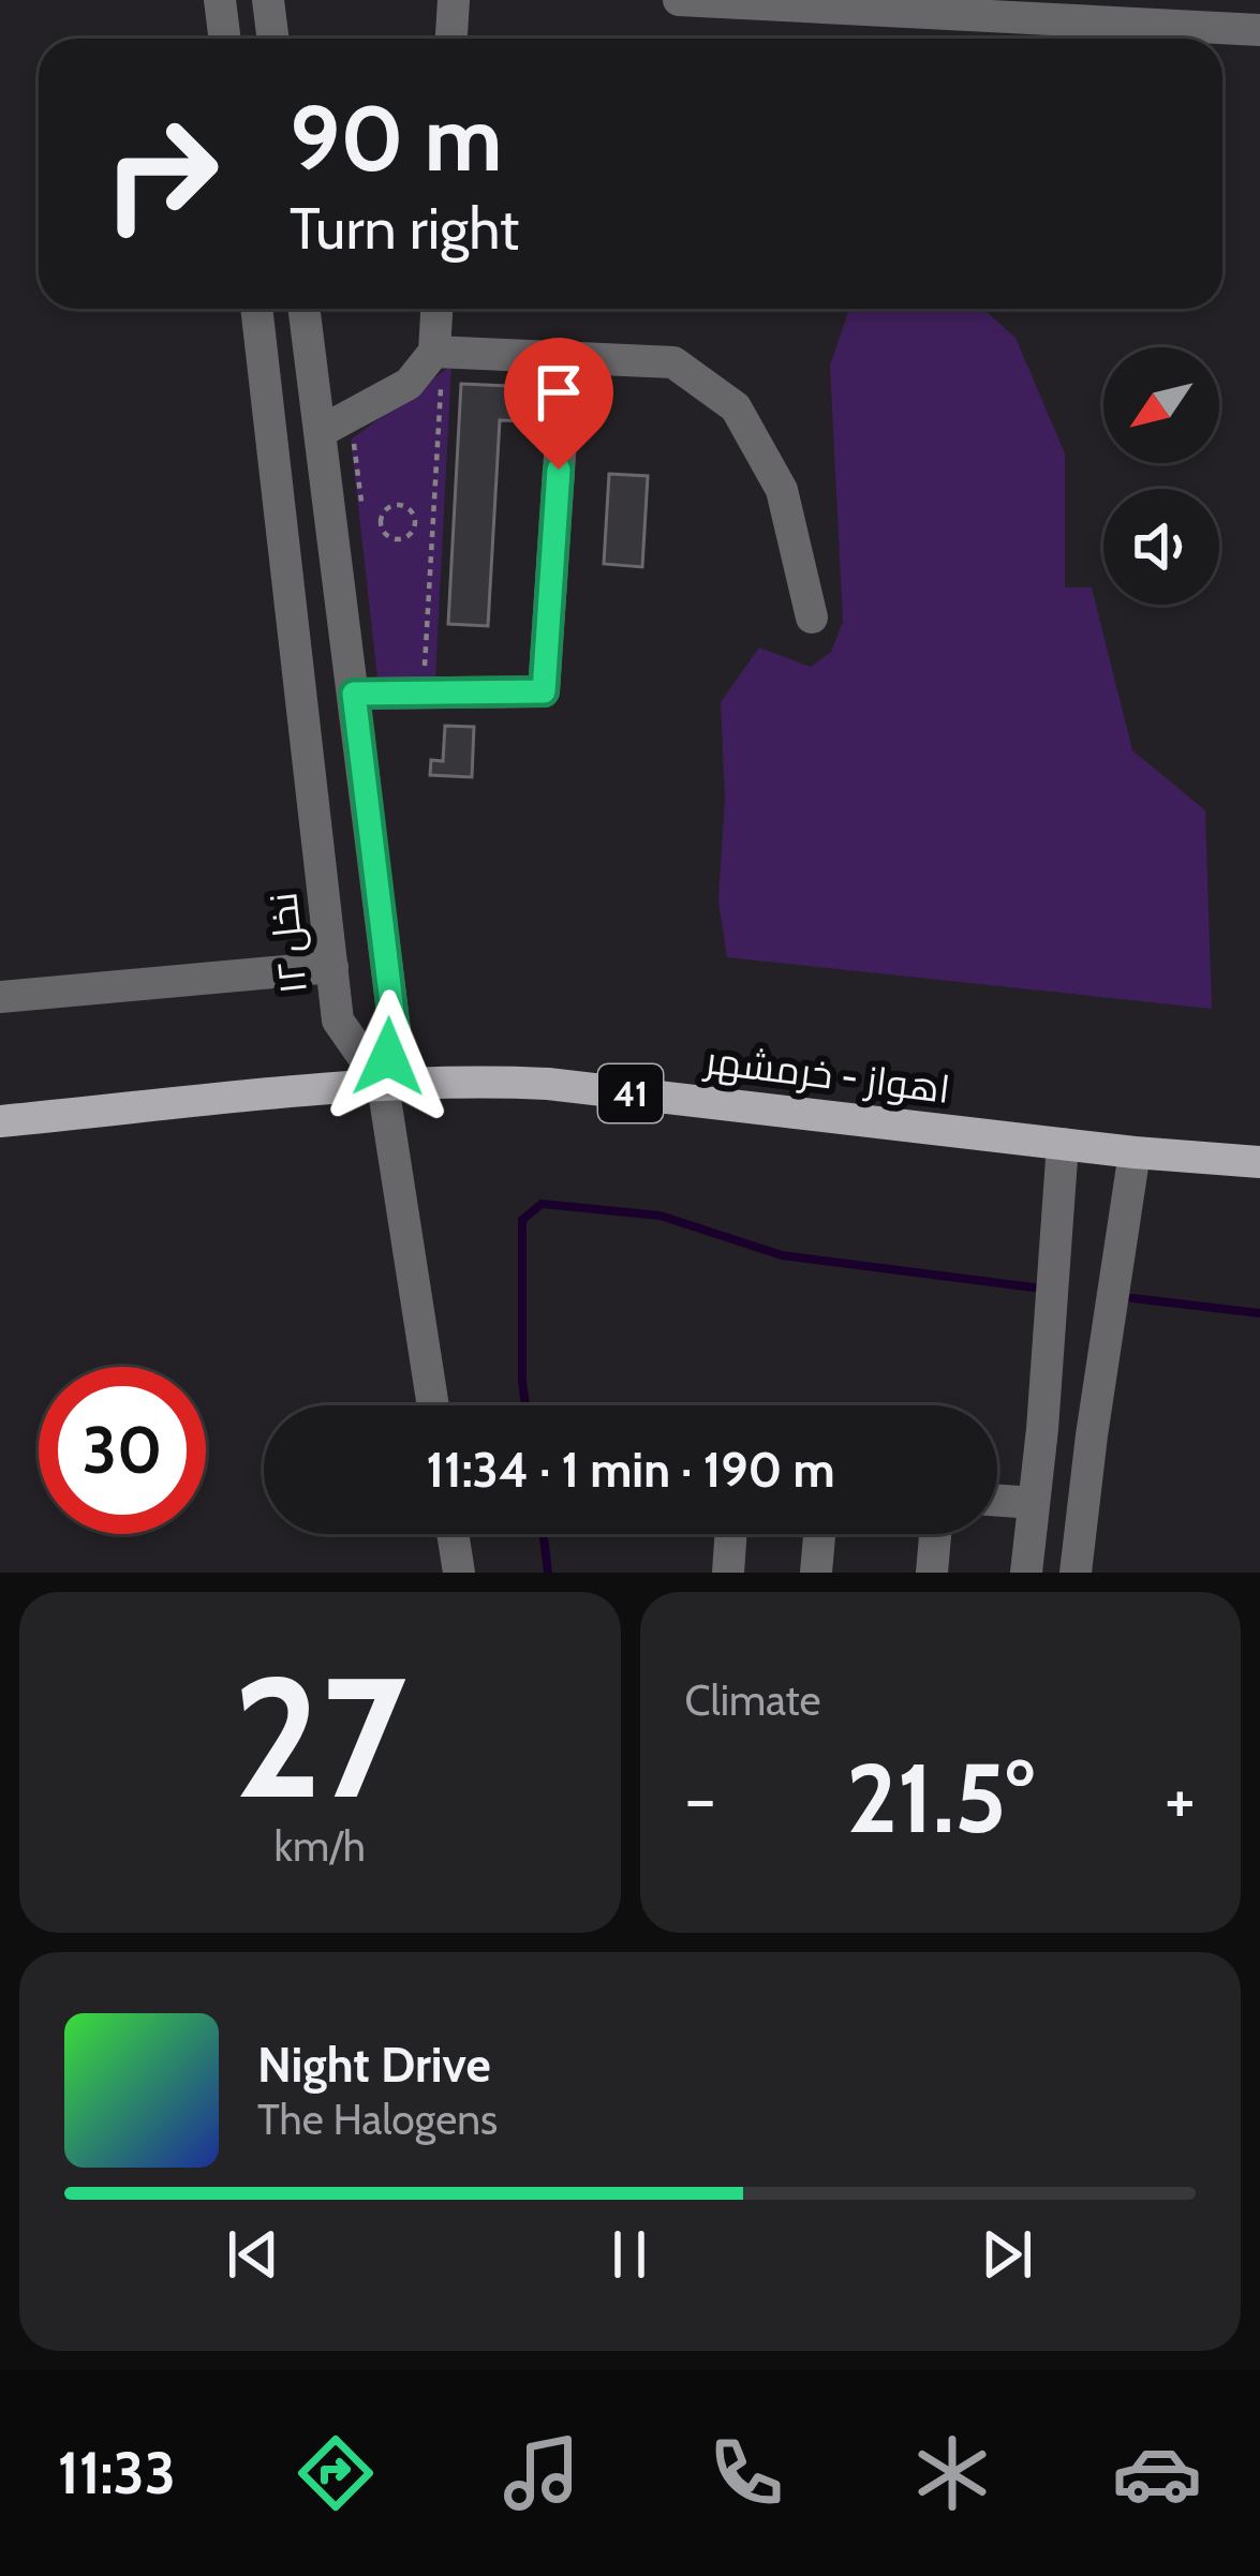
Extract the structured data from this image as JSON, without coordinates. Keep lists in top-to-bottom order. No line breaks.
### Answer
{"streets":{"main road":["اهواز - خرمشهر","41"],"street":["نخل ۱۲"]},"crossings":[["نخل ۱۲","اهواز - خرمشهر"]],"north":"bottom left","page":{"turn":["90 m","Turn right"],"limit":"30","trip":"11:34 · 1 min · 190 m","tile":[["27","km/h"],"Climate"],"heat":["−","21.5°","+"],"song":["Night Drive","The Halogens"],"tabs":"11:33"}}
